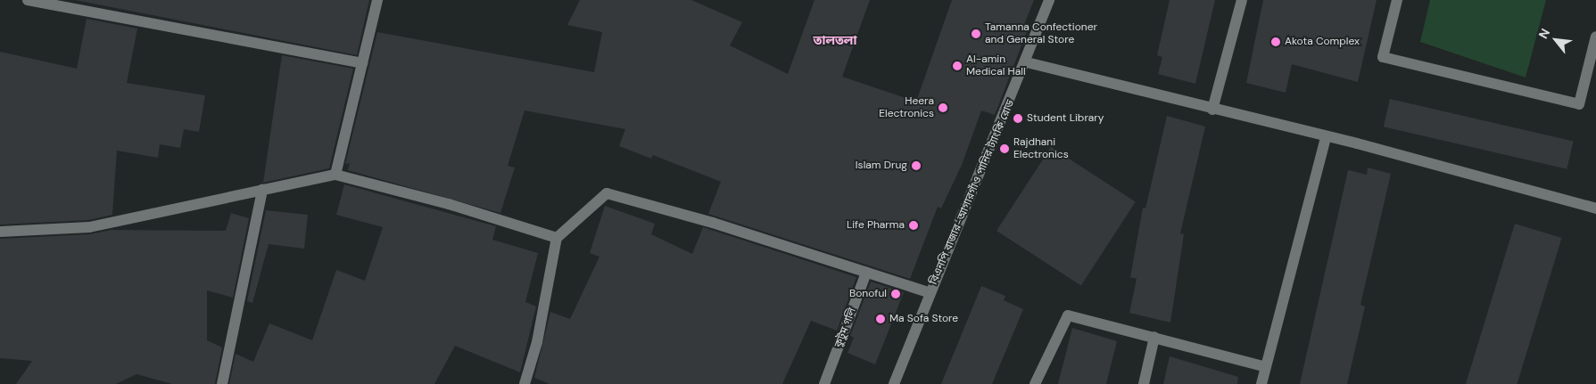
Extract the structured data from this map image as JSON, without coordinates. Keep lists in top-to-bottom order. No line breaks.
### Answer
{"streets":{"street":["বিএনপি বাজার-আগারগাঁও পানির ট্যাংকি রোড","কুটুম গলি"]},"districts":["তালতলা"],"places":["Tamanna Confectioner and General Store","Akota Complex","Al-amin Medical Hall","Heera Electronics","Student Library","Rajdhani Electronics","Islam Drug","Life Pharma","Bonoful","Ma Sofa Store"],"north":"top left"}
